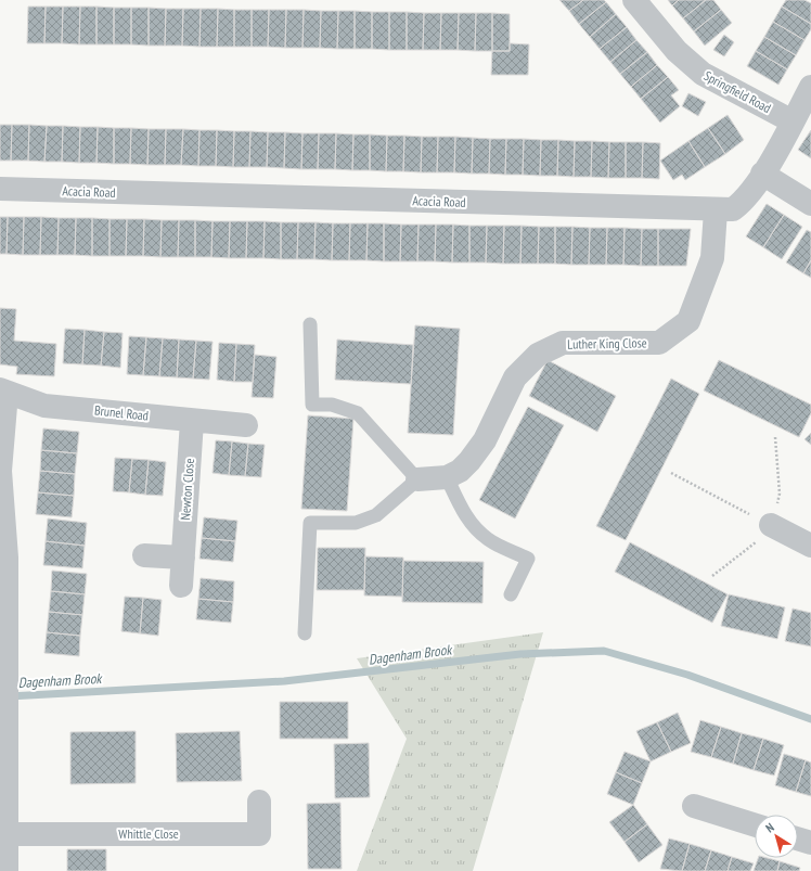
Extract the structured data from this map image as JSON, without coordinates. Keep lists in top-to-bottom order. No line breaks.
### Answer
{"streets":{"street":["Springfield Road","Acacia Road","Luther King Close","Brunel Road","Newton Close","Whittle Close"]},"crossings":[["Springfield Road","Acacia Road"],["Acacia Road","Luther King Close"],["Brunel Road","Newton Close"]],"water":["Dagenham Brook"],"north":"top left"}
